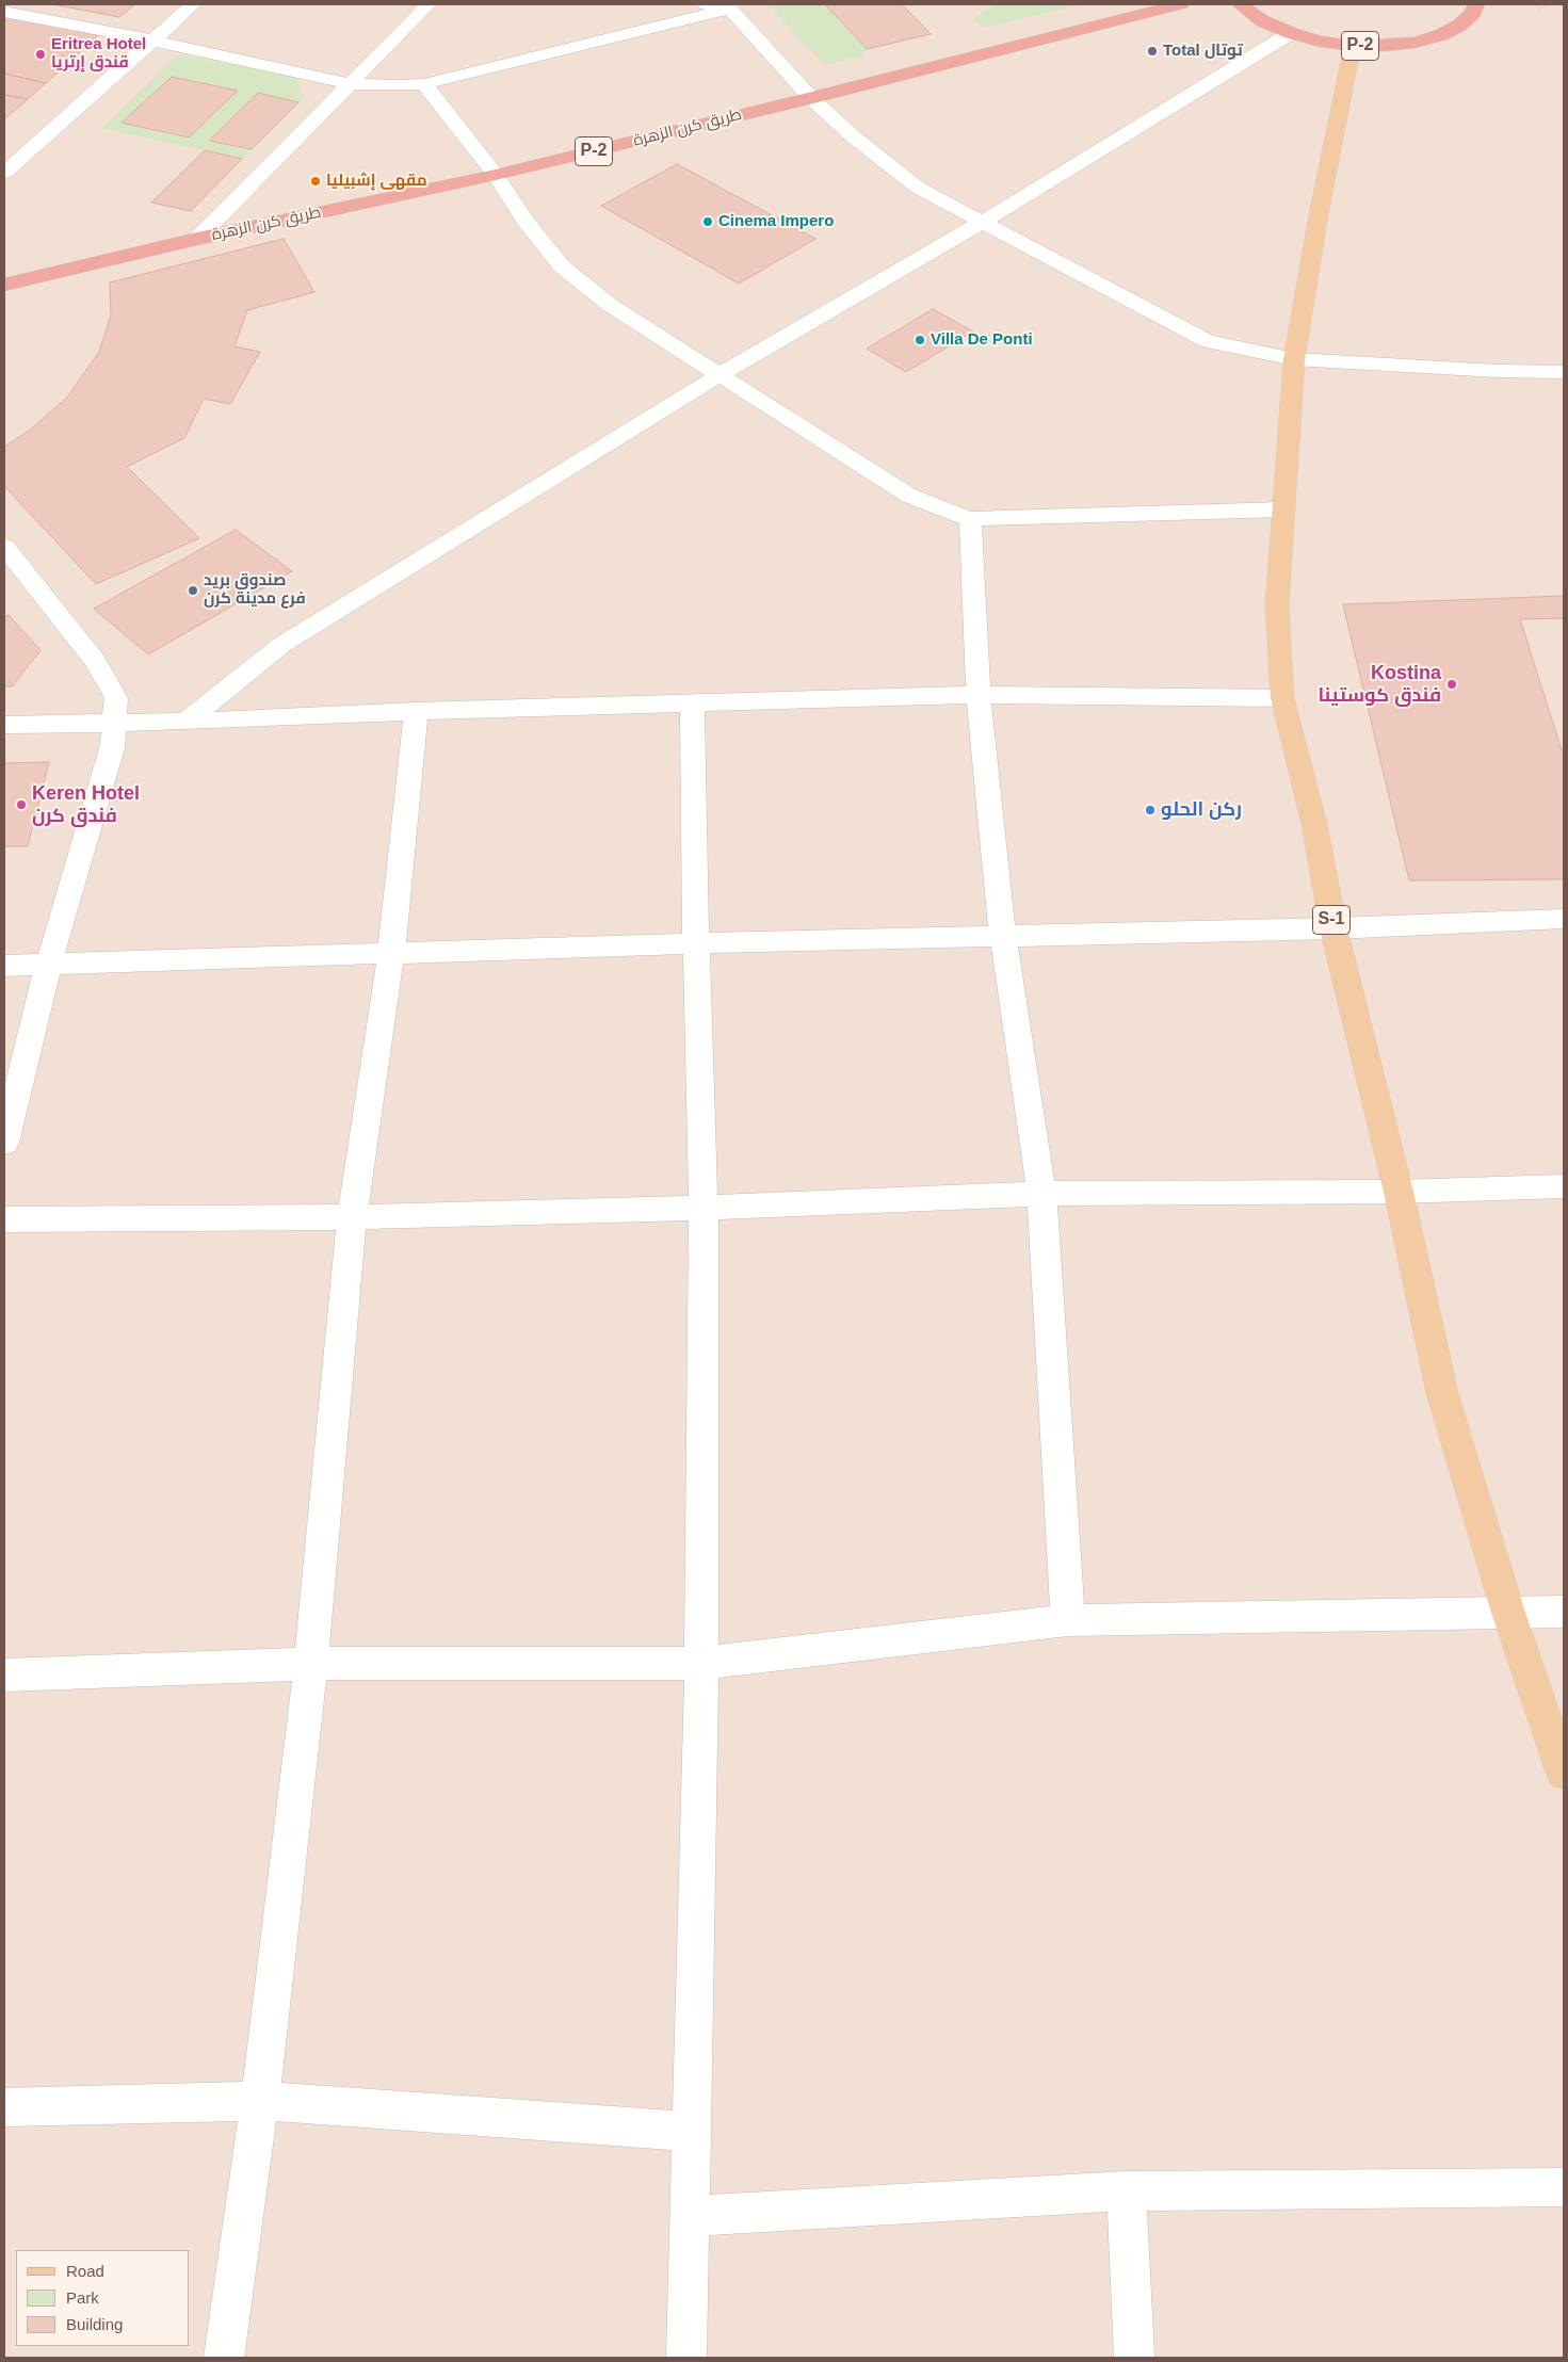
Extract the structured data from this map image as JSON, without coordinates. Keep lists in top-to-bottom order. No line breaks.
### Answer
{"streets":{"highway":["P-2","طريق كرن الزهرة"],"main road":["S-1"]},"crossings":[["P-2","S-1"]],"places":["Total توتال","Eritrea Hotel قندق إرتريا","مقهى إشبيليا","Cinema Impero","Villa De Ponti","صندوق بريد فرع مدينة كرن","Kostina فندق كوستينا","Keren Hotel فندق كرن","ركن الحلو"],"legend":["Road","Park","Building"]}
